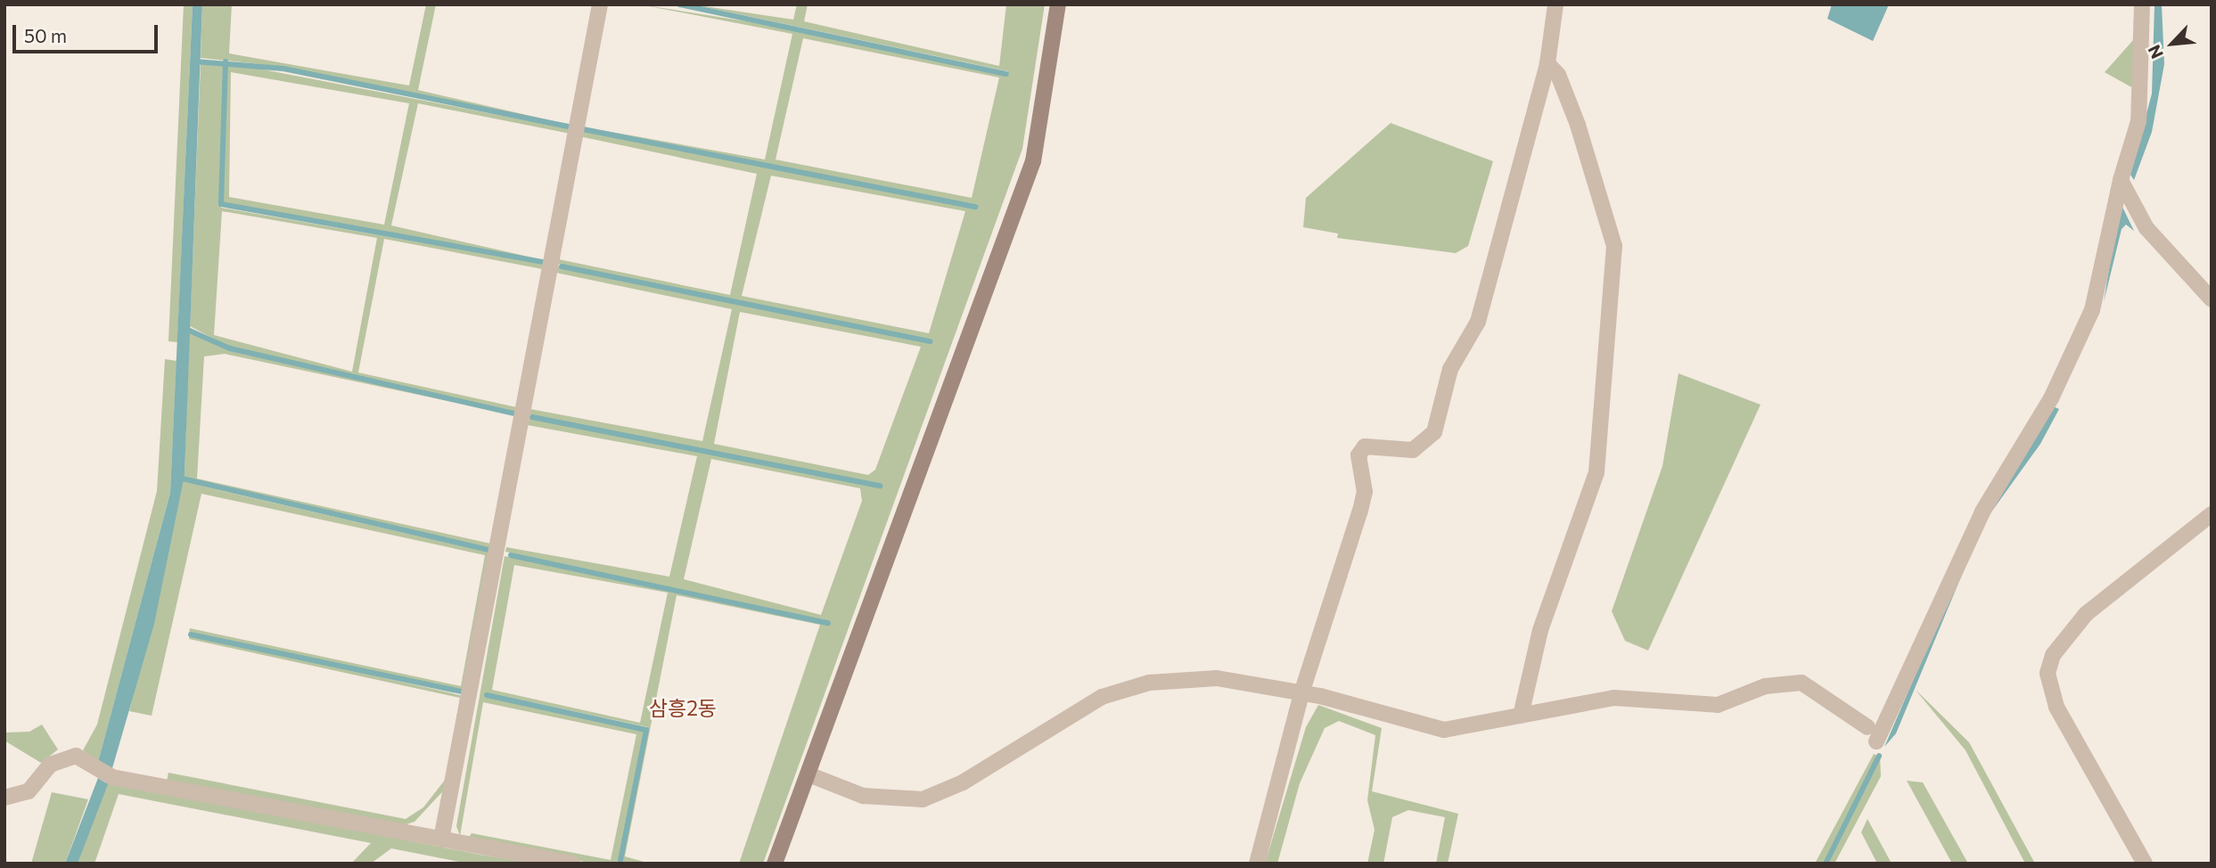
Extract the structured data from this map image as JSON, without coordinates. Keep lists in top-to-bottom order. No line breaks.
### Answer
{"districts":["삼흥2동"],"scale_bar":"50 m","north":"bottom left"}
